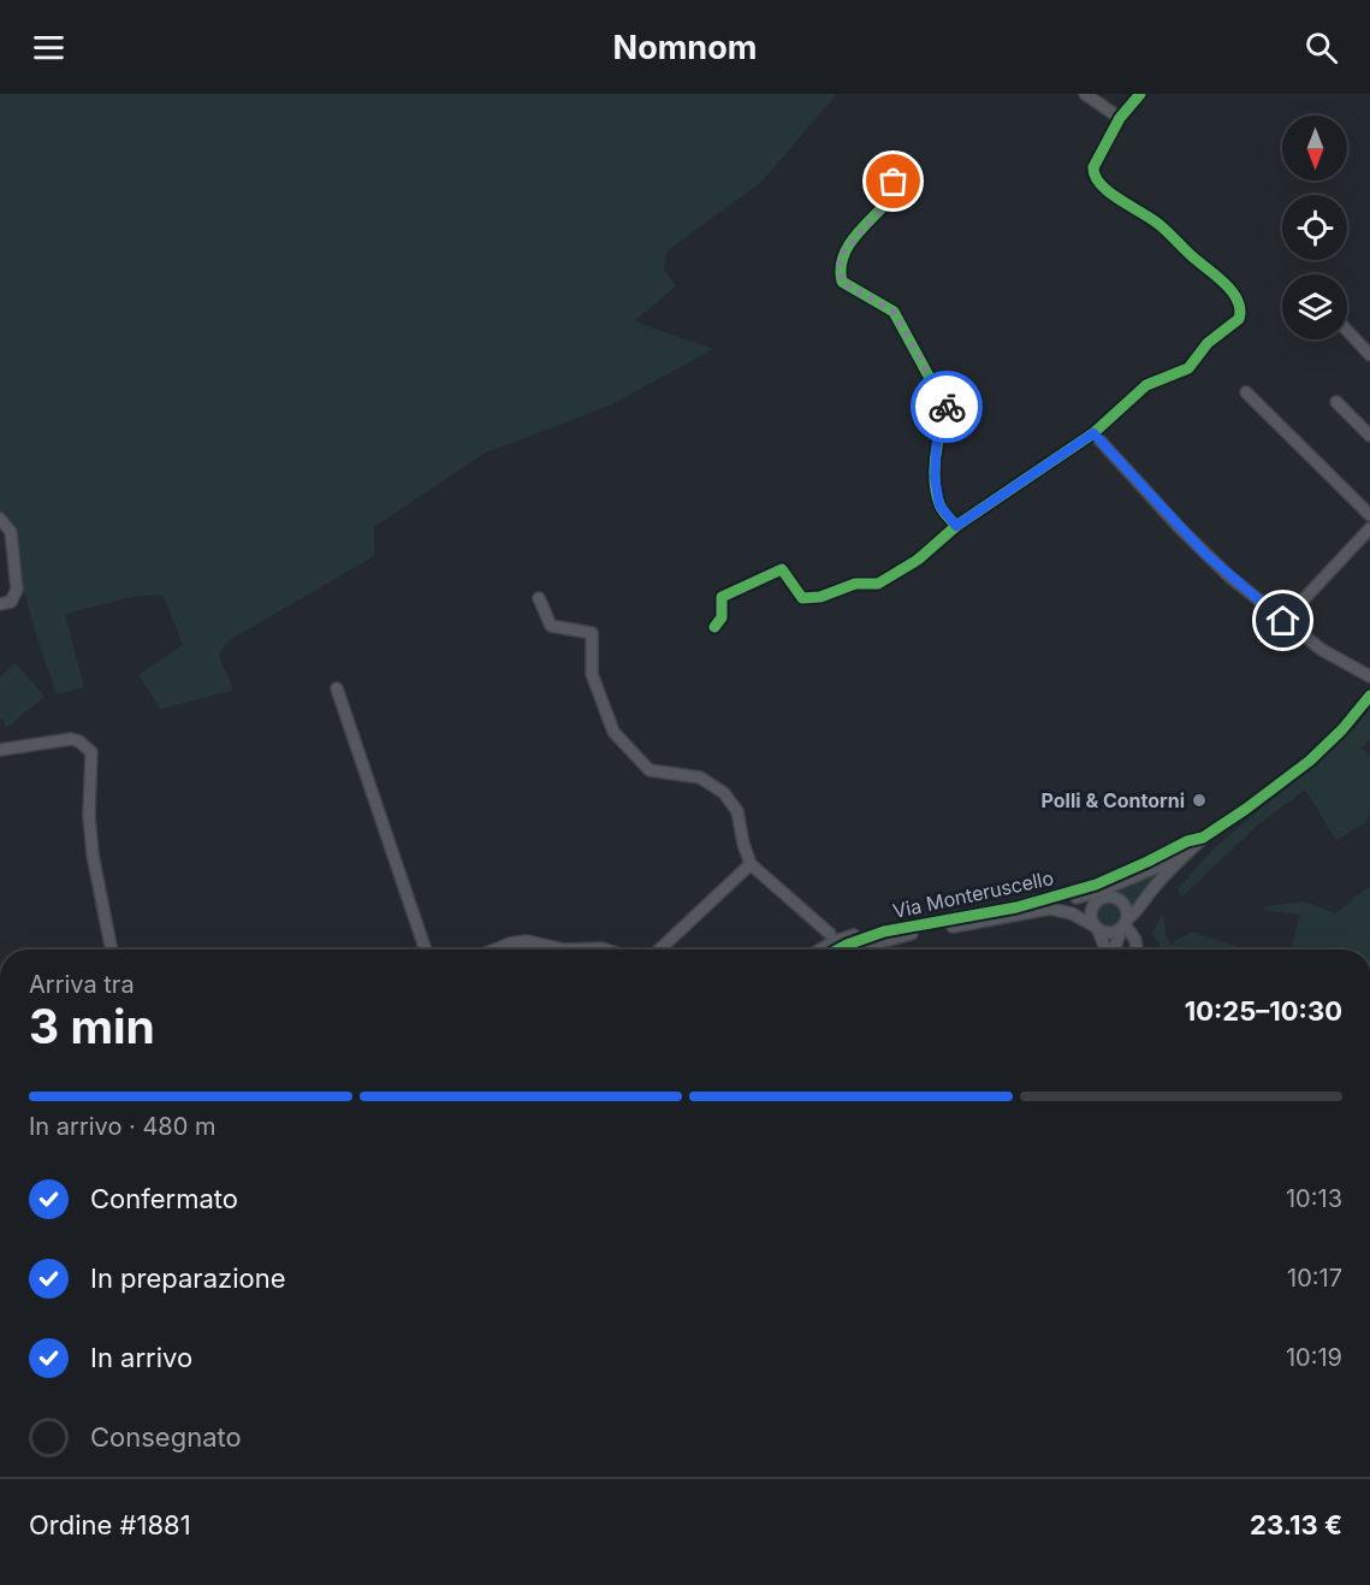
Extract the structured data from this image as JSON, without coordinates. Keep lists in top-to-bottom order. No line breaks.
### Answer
{"streets":{"street":["Via Monteruscello"]},"places":["Polli & Contorni"],"north":"bottom","page":{"header":"Nomnom","heading":["3 min","Arriva tra","10:25–10:30"],"panel":["Ordine #1881","23.13 €"],"bar":"In arrivo · 480 m","list":[["Confermato","10:13"],["In preparazione","10:17"],["In arrivo","10:19"],"Consegnato"]}}
